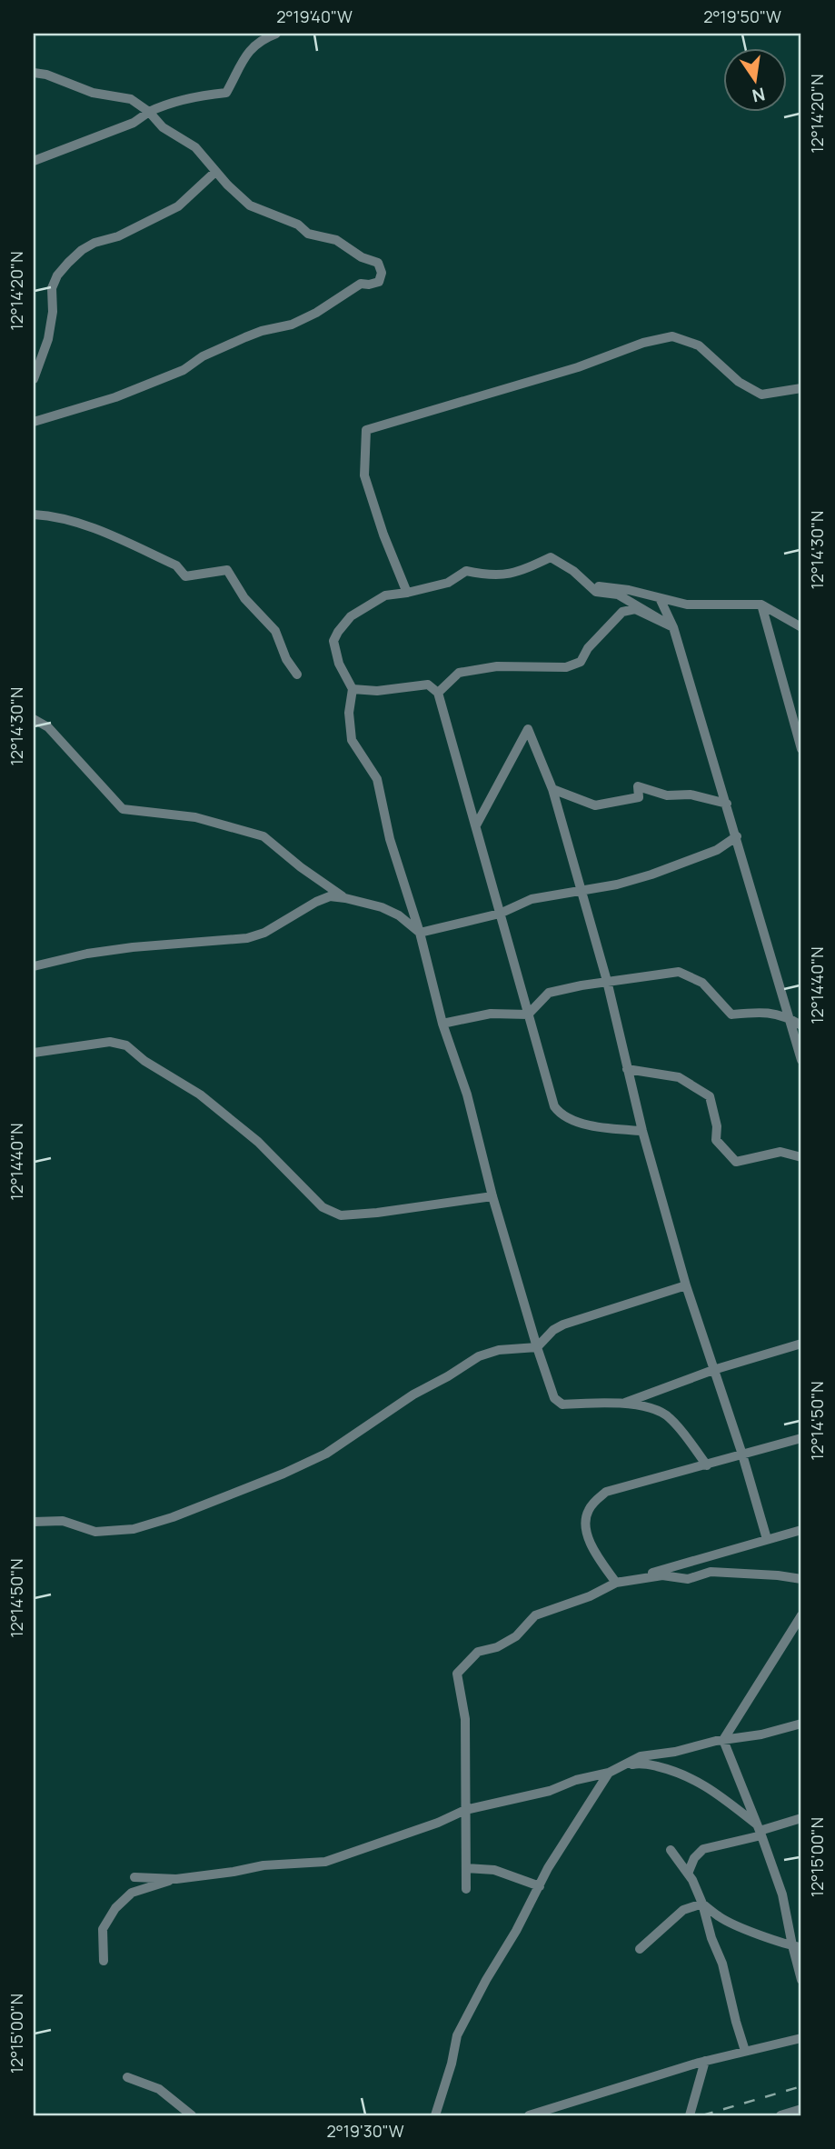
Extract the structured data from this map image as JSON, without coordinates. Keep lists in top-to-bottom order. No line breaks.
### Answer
{"north":"bottom","coordinates":["2°19'40\"W","2°19'50\"W","12°14'20\"N","12°14'30\"N","12°14'40\"N","12°14'50\"N","12°15'00\"N","2°19'30\"W"]}
